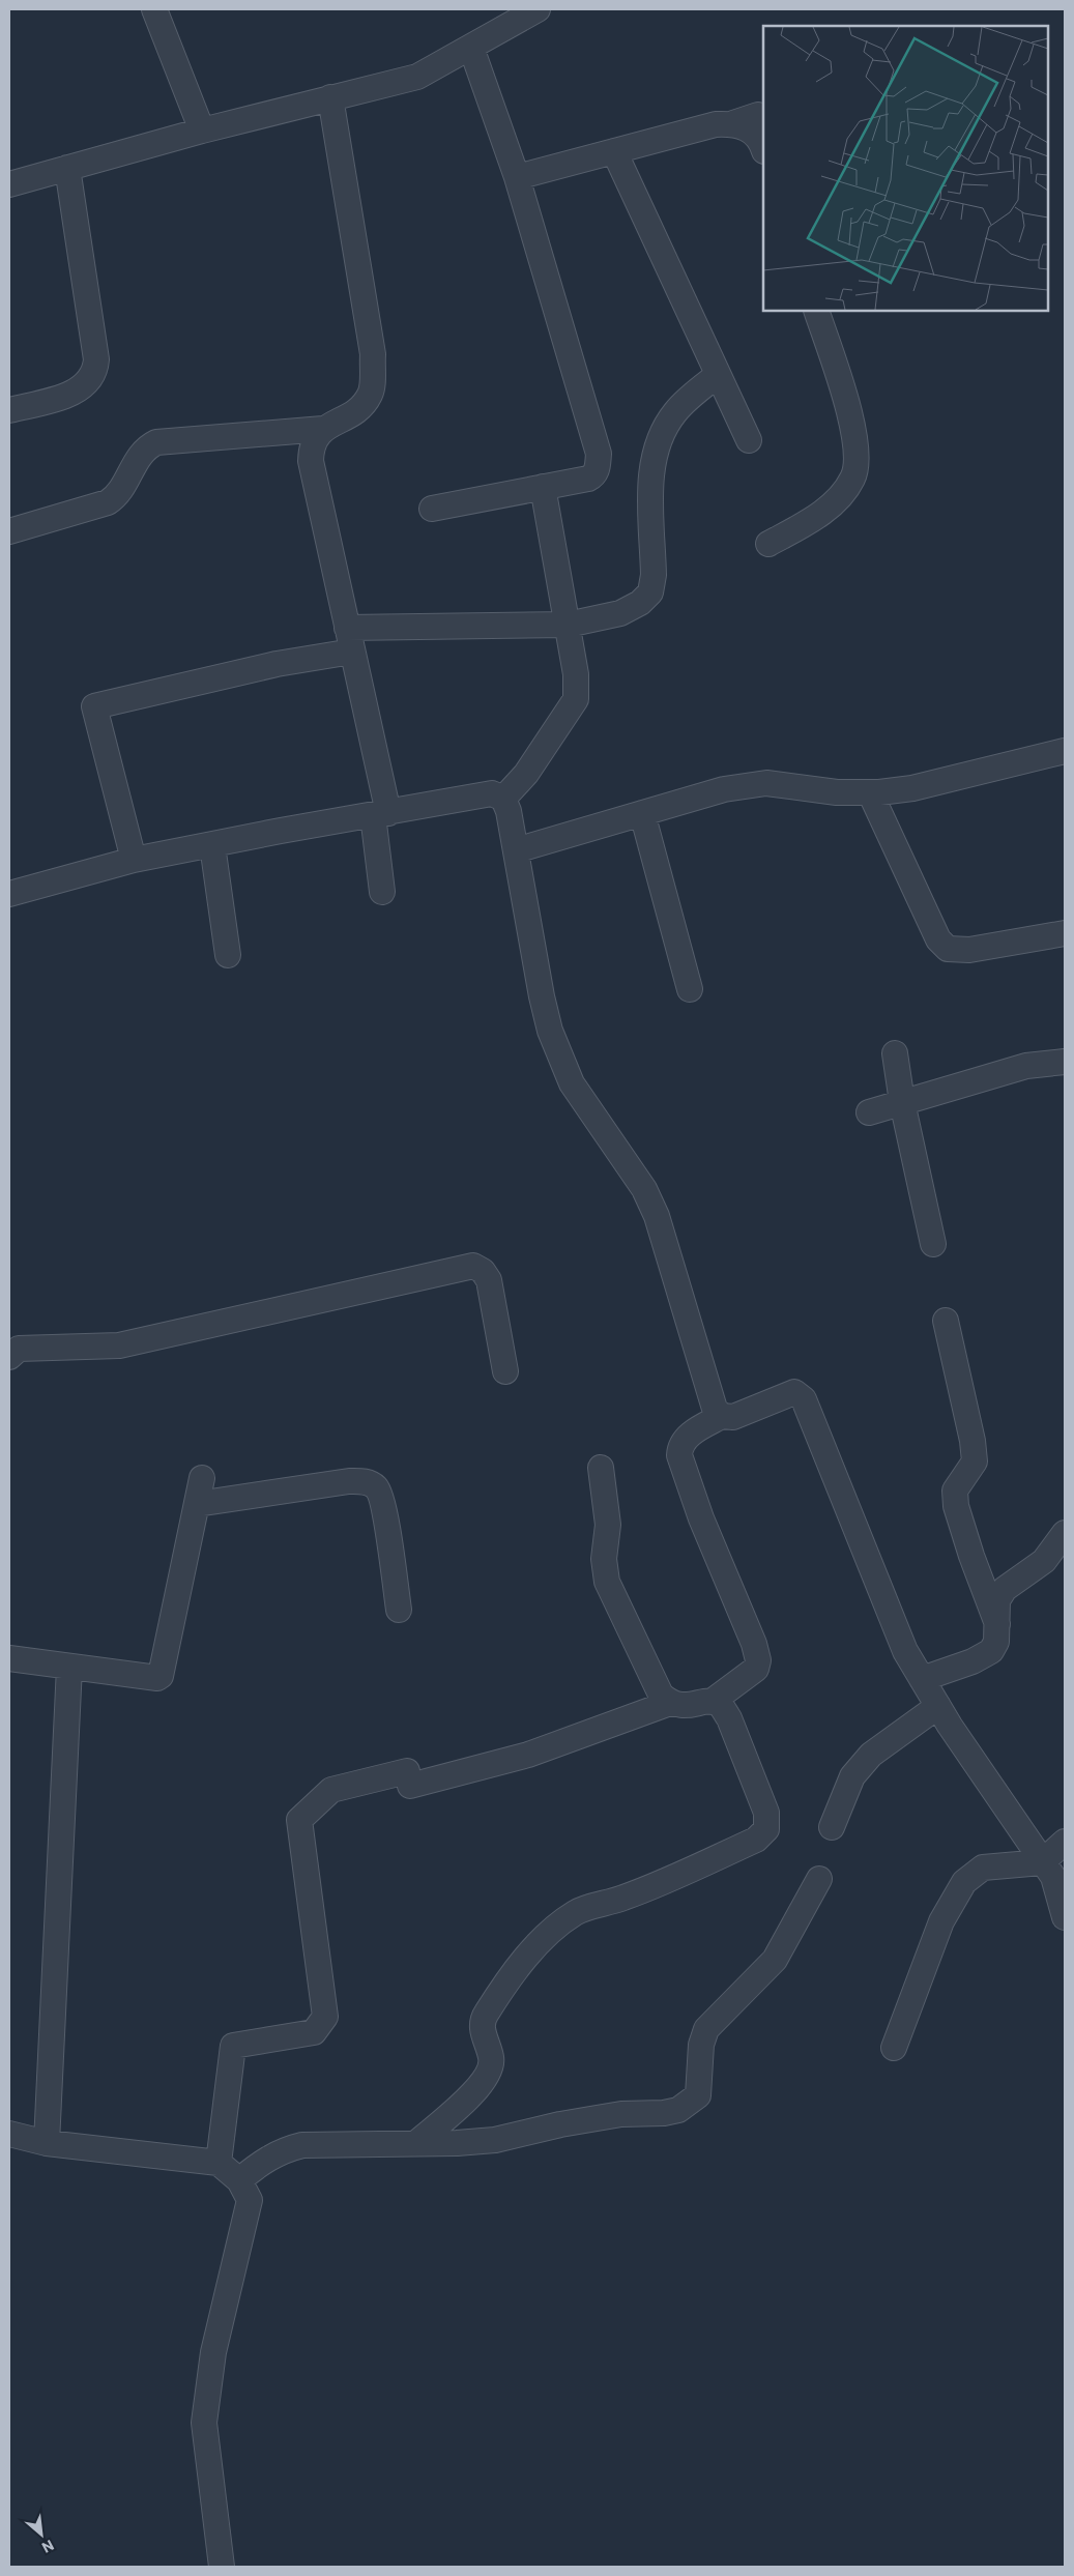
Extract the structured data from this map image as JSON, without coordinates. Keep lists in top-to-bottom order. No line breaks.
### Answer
{"north":"bottom right"}
